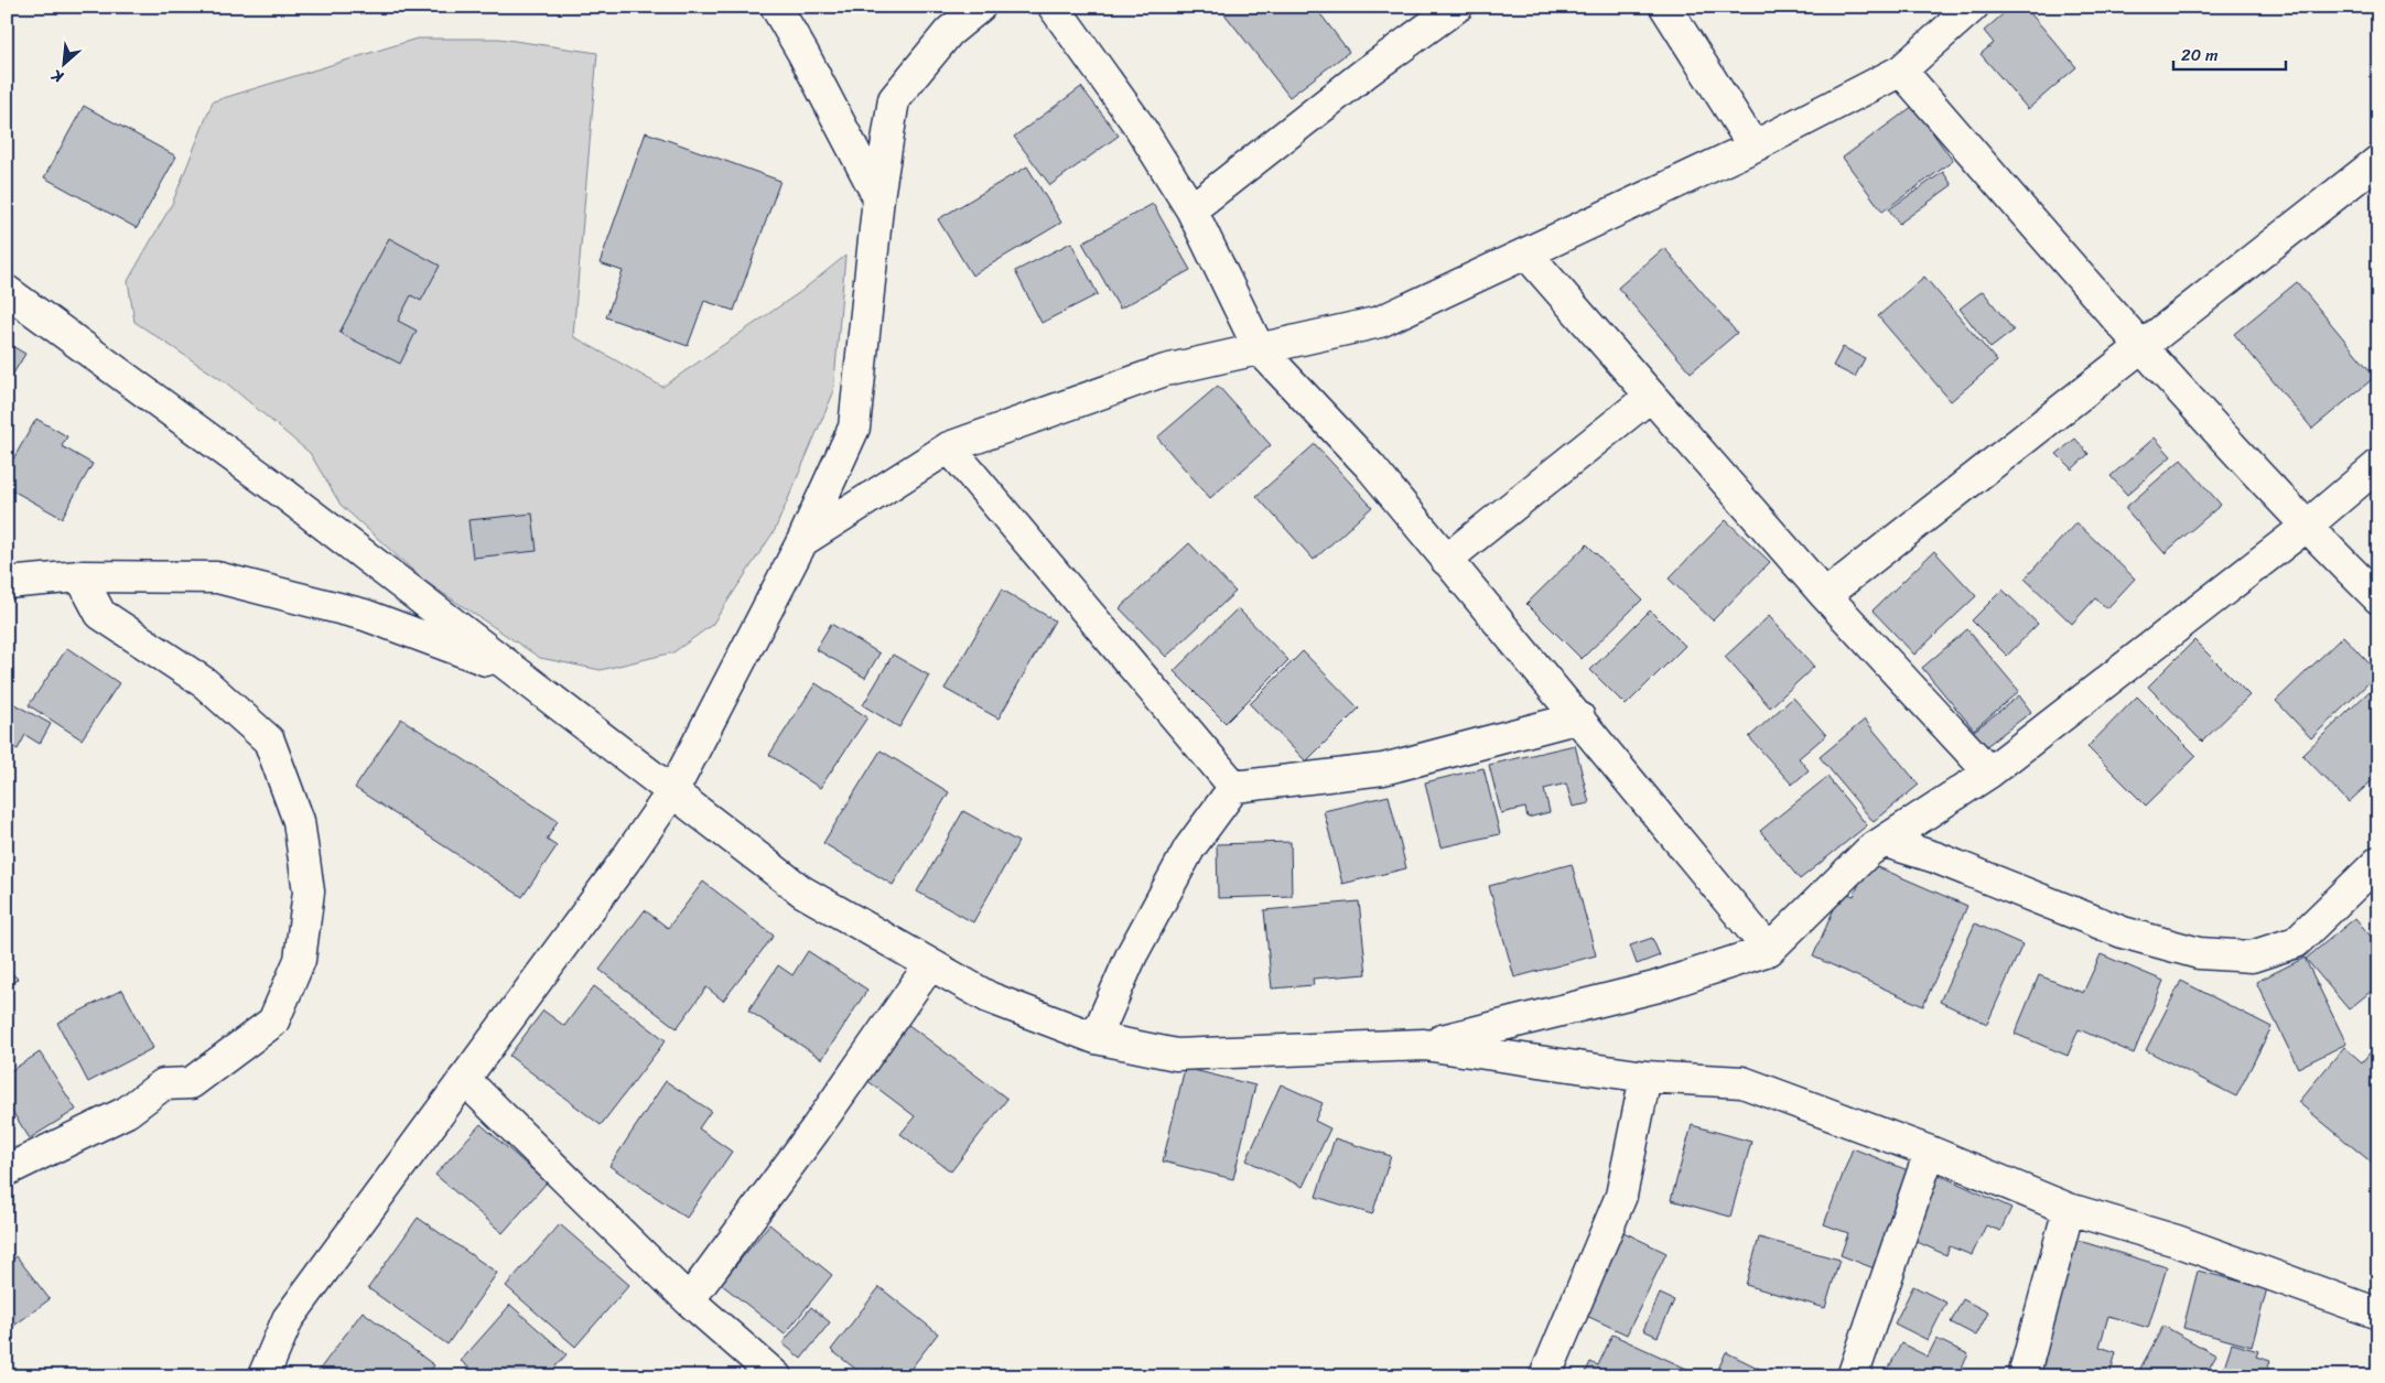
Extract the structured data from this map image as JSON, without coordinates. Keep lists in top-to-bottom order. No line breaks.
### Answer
{"scale_bar":"20 m","north":"bottom left"}
